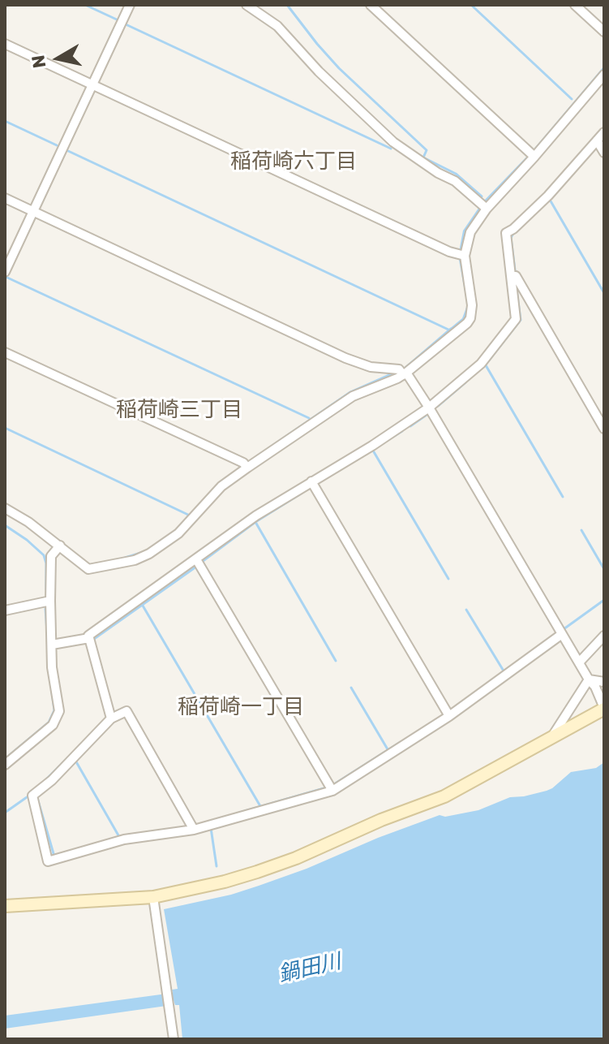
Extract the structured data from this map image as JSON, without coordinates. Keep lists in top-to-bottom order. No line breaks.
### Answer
{"districts":["稲荷崎六丁目","稲荷崎三丁目","稲荷崎一丁目"],"water":["鍋田川"],"north":"left"}
